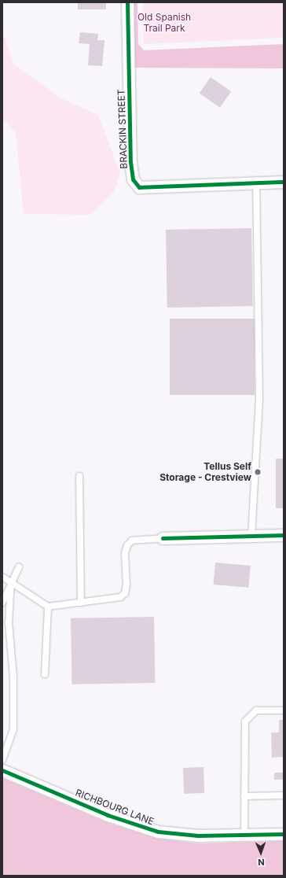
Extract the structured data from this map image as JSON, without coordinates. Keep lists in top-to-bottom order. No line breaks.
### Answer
{"streets":{"street":["BRACKIN STREET","RICHBOURG LANE"]},"parks":["Old Spanish Trail Park"],"places":["Tellus Self Storage - Crestview"],"north":"bottom"}
